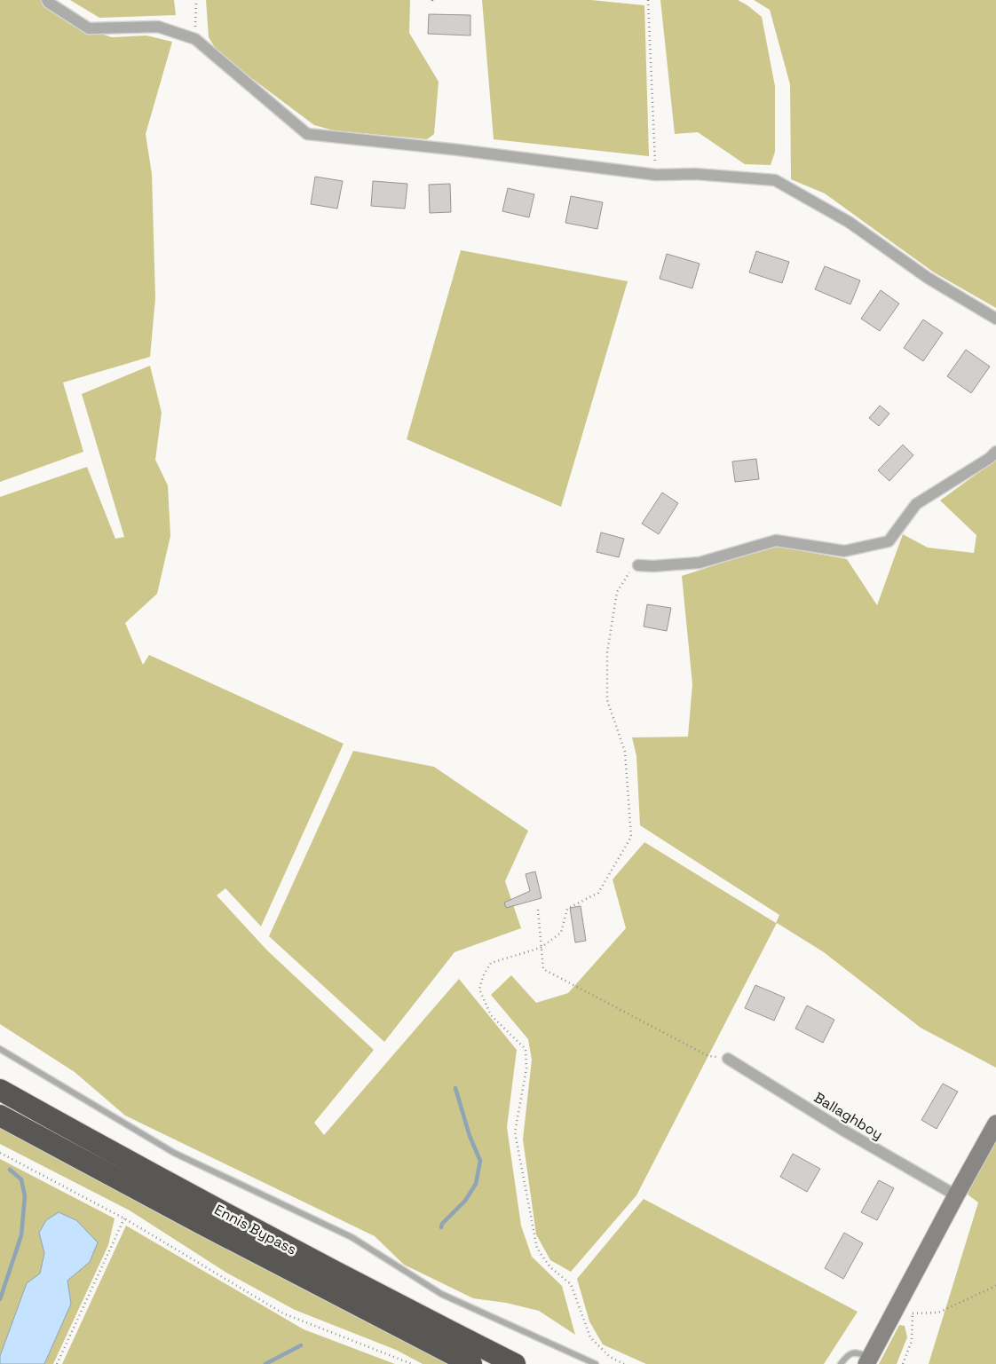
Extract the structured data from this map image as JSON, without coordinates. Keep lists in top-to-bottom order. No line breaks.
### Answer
{"streets":{"highway":["Ennis Bypass"],"street":["Ballaghboy"]}}
